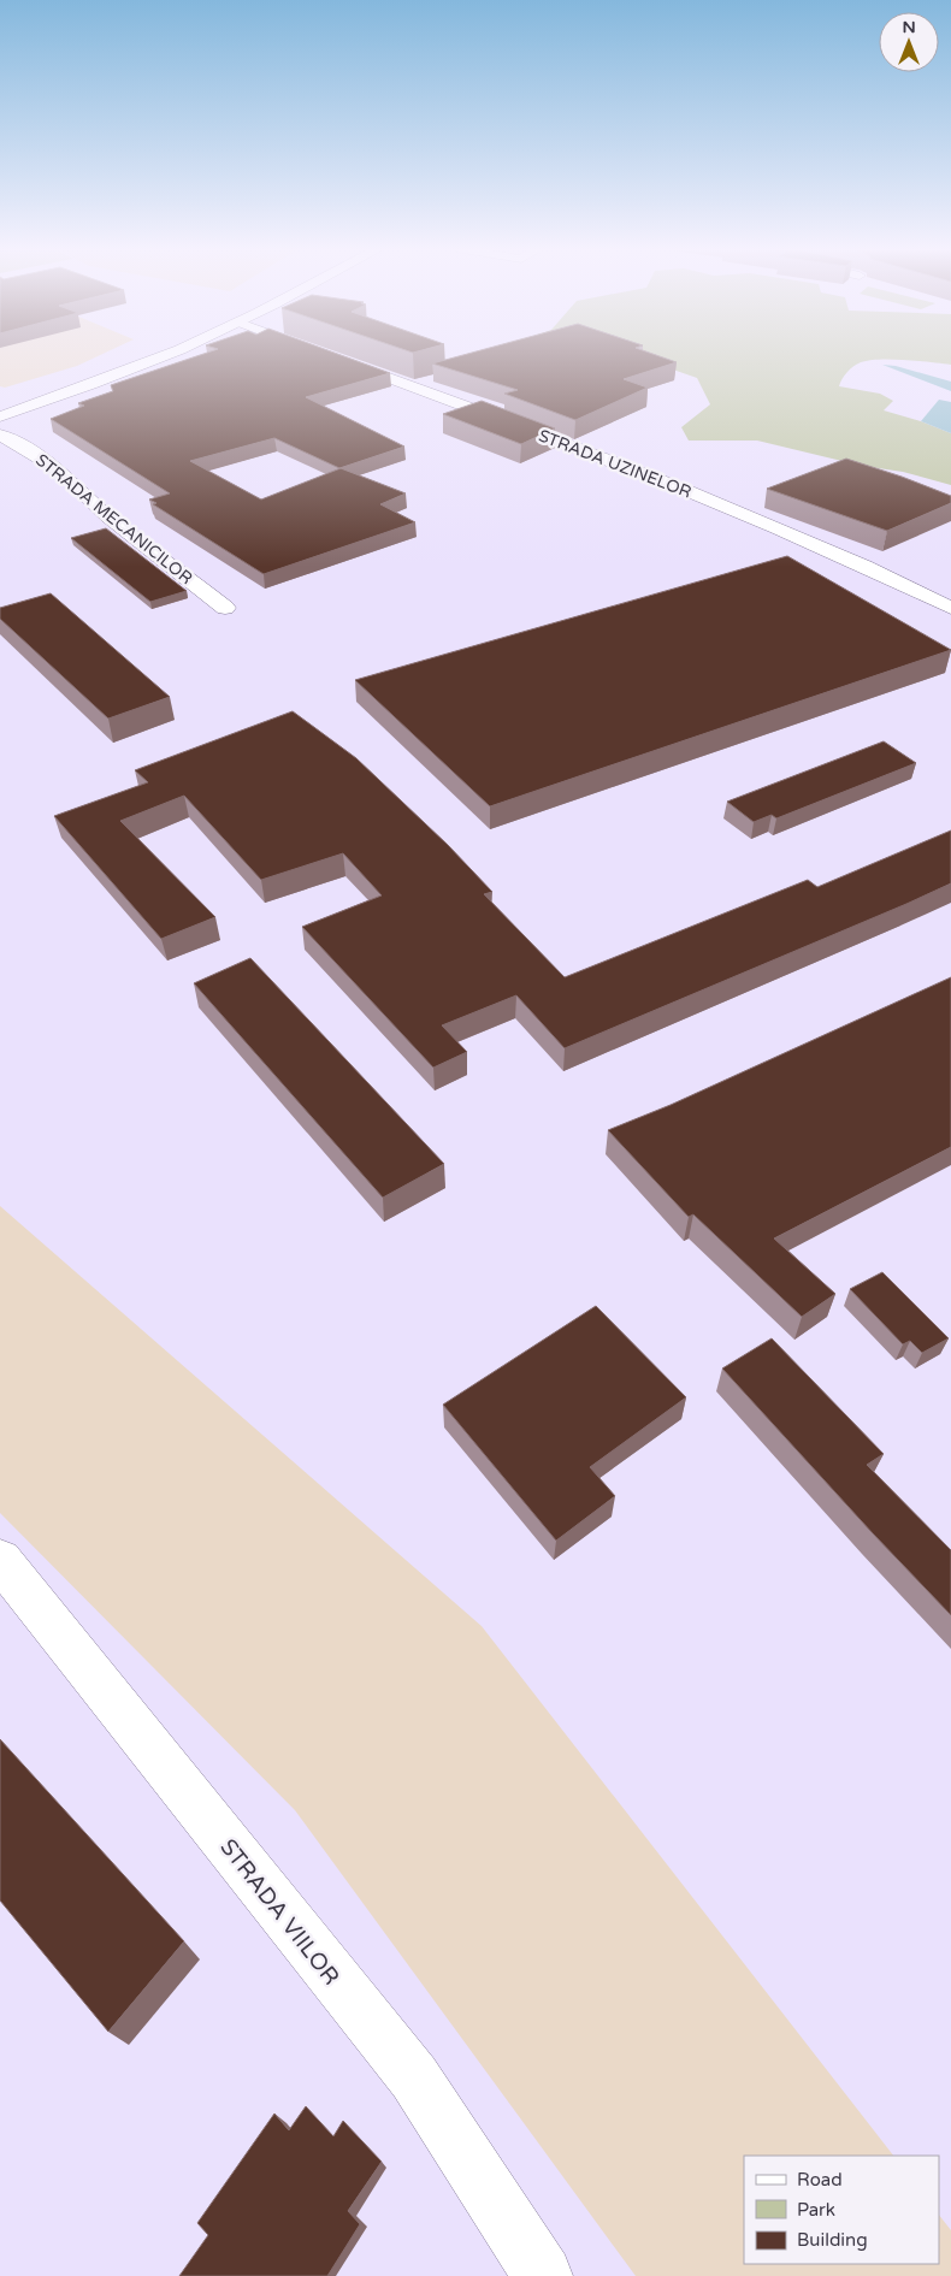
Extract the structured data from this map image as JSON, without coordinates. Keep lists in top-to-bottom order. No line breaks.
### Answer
{"streets":{"street":["STRADA UZINELOR","STRADA MECANICILOR","STRADA VIILOR"]},"legend":["Road","Park","Building"],"north":"top"}
